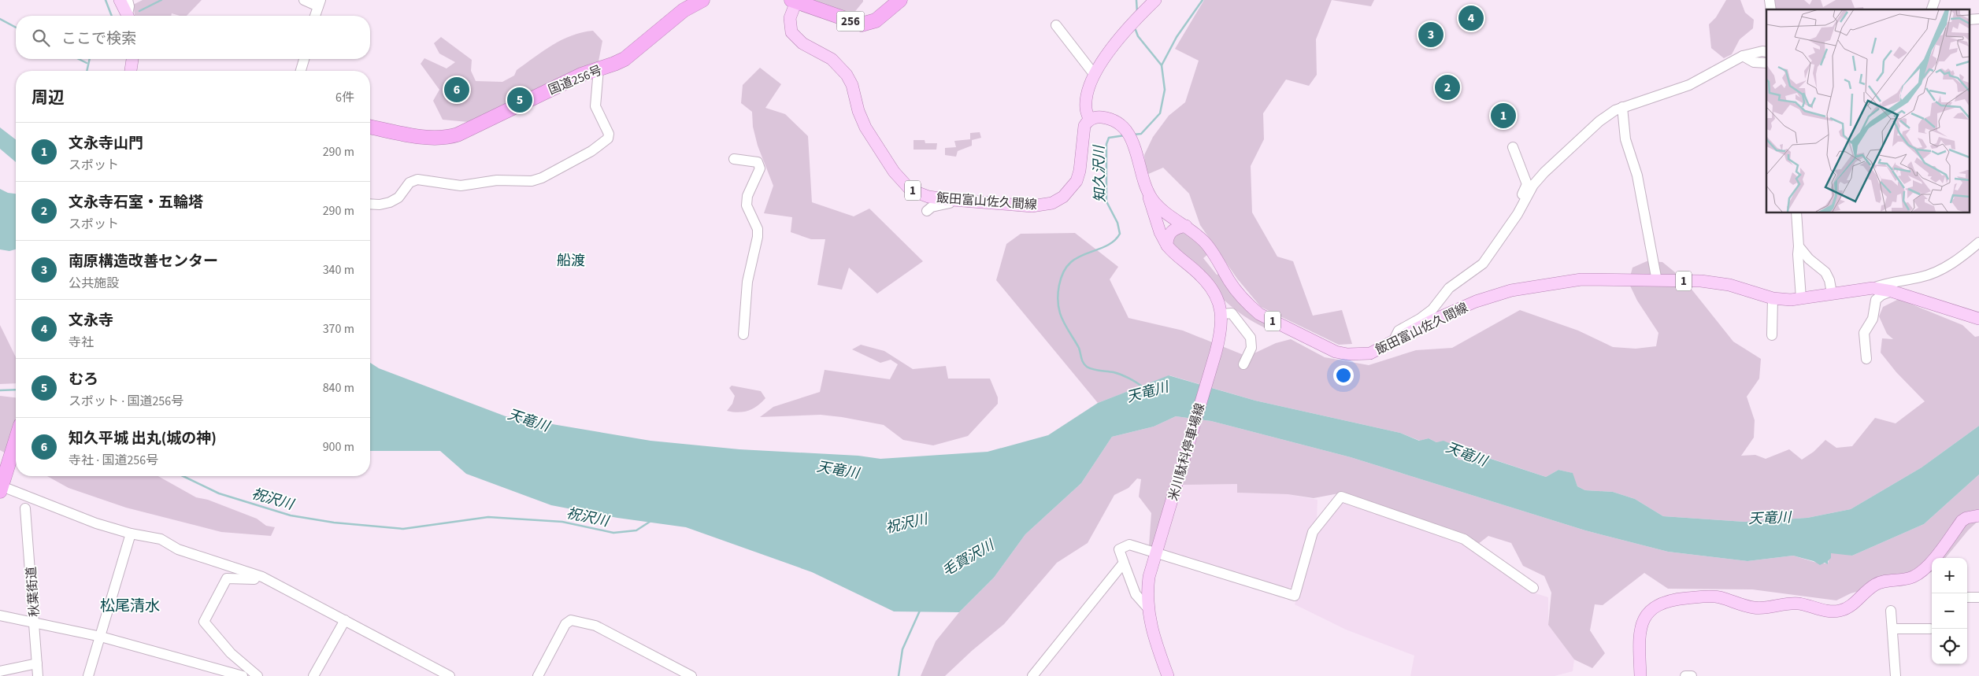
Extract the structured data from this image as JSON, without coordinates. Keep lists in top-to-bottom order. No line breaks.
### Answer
{"streets":{"highway":["256","国道256号"],"main road":["1","飯田富山佐久間線","米川駄科停車場線"],"street":["秋葉街道"]},"crossings":[["256","飯田富山佐久間線"],["飯田富山佐久間線","米川駄科停車場線"]],"districts":["船渡","松尾清水"],"water":["知久沢川","天竜川","祝沢川","毛賀沢川"],"page":{"pins":["4","3","2","6","5","1"],"search":"ここで検索","heading":["周辺","6件"],"list":[{"mark":"1","name":"文永寺山門","note":"スポット","value":"290 m"},{"mark":"2","name":"文永寺石室・五輪塔","note":"スポット","value":"290 m"},{"mark":"3","name":"南原構造改善センター","note":"公共施設","value":"340 m"},{"mark":"4","name":"文永寺","note":"寺社","value":"370 m"},{"mark":"5","name":"むろ","note":"スポット · 国道256号","value":"840 m"},{"mark":"6","name":"知久平城 出丸(城の神)","note":"寺社 · 国道256号","value":"900 m"}],"map_buttons":["+","−"]}}
